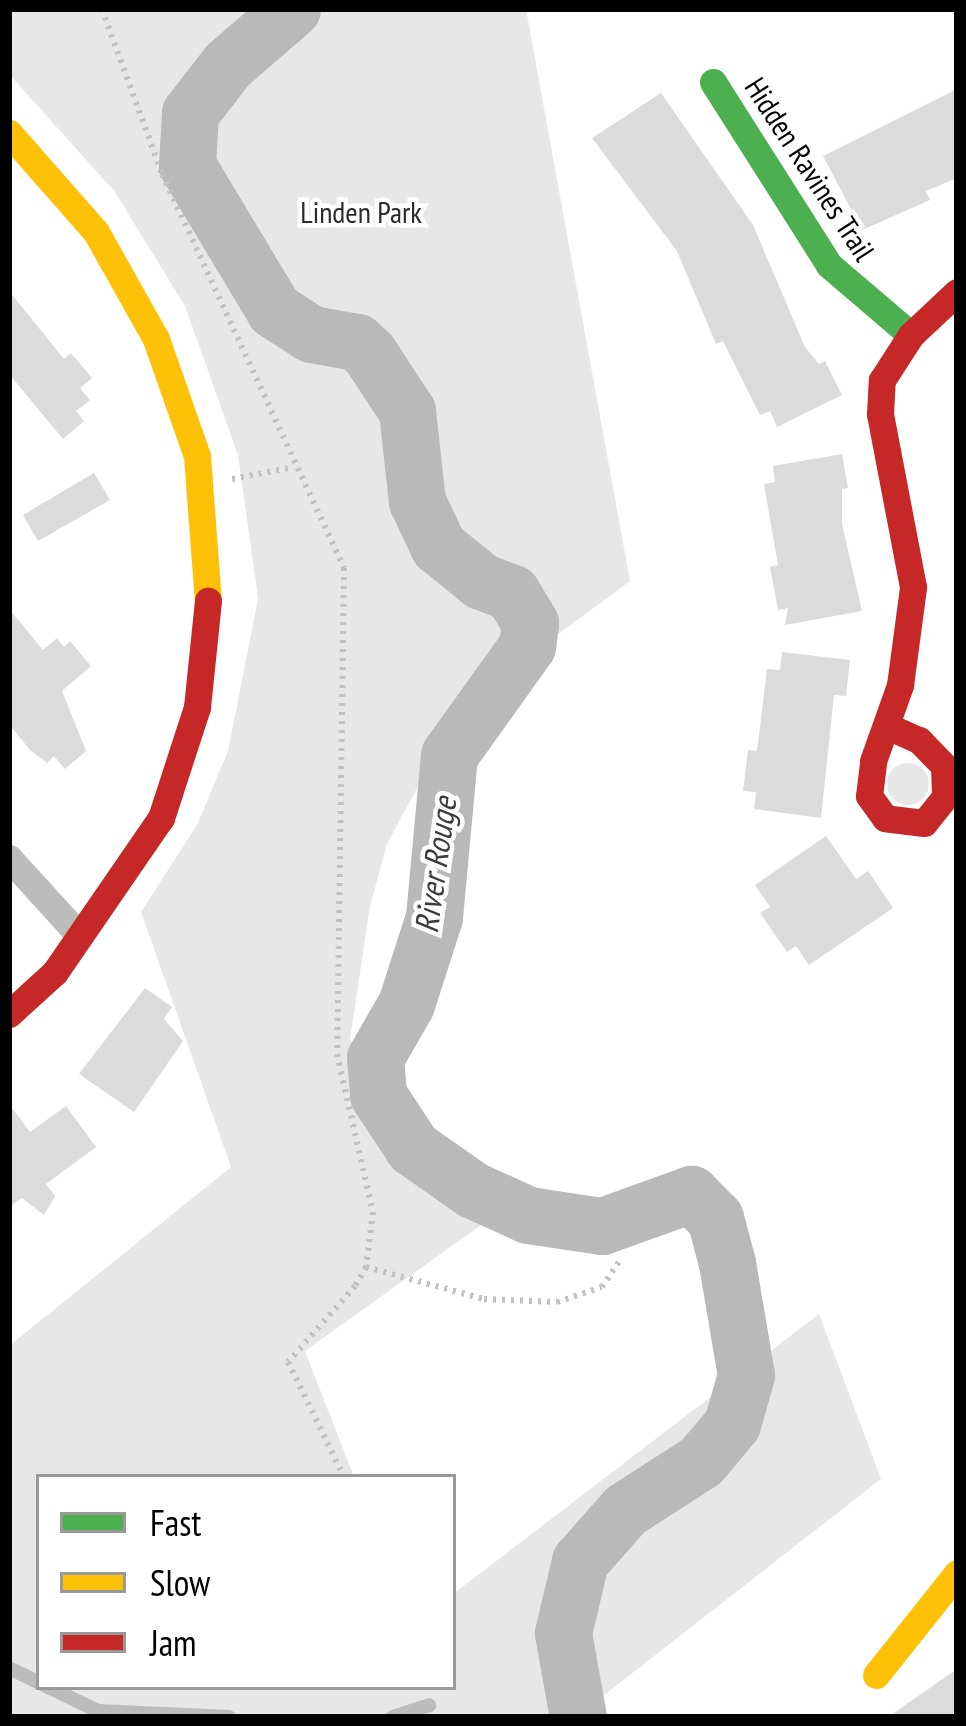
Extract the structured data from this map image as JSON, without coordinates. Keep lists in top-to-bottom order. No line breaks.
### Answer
{"streets":{"street":["Hidden Ravines Trail"]},"water":["River Rouge"],"parks":["Linden Park"],"legend":["Fast","Slow","Jam"]}
